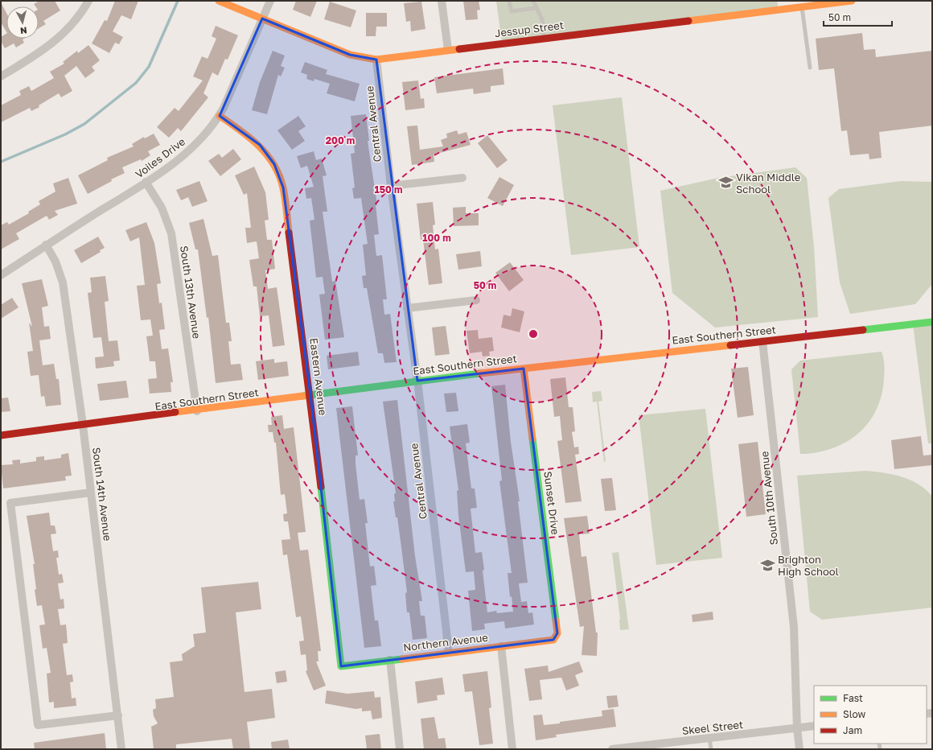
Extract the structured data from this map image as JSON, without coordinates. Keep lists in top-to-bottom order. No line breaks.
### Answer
{"streets":{"street":["Jessup Street","Central Avenue","Voiles Drive","South 13th Avenue","East Southern Street","Eastern Avenue","South 14th Avenue","South 10th Avenue","Sunset Drive","Northern Avenue","Skeel Street"]},"crossings":[["Jessup Street","Central Avenue"],["Jessup Street","Voiles Drive"],["Central Avenue","East Southern Street"],["Central Avenue","Northern Avenue"],["Voiles Drive","South 13th Avenue"],["Voiles Drive","Eastern Avenue"],["Voiles Drive","South 14th Avenue"],["South 13th Avenue","East Southern Street"],["East Southern Street","Eastern Avenue"],["East Southern Street","South 14th Avenue"],["East Southern Street","South 10th Avenue"],["East Southern Street","Sunset Drive"],["Eastern Avenue","Northern Avenue"],["South 10th Avenue","Skeel Street"],["Sunset Drive","Northern Avenue"]],"places":{"school or university":["Vikan Middle School","Brighton High School"]},"legend":["Fast","Slow","Jam"],"scale_bar":"50 m","north":"bottom","rings":["200 m","150 m","100 m","50 m"]}
